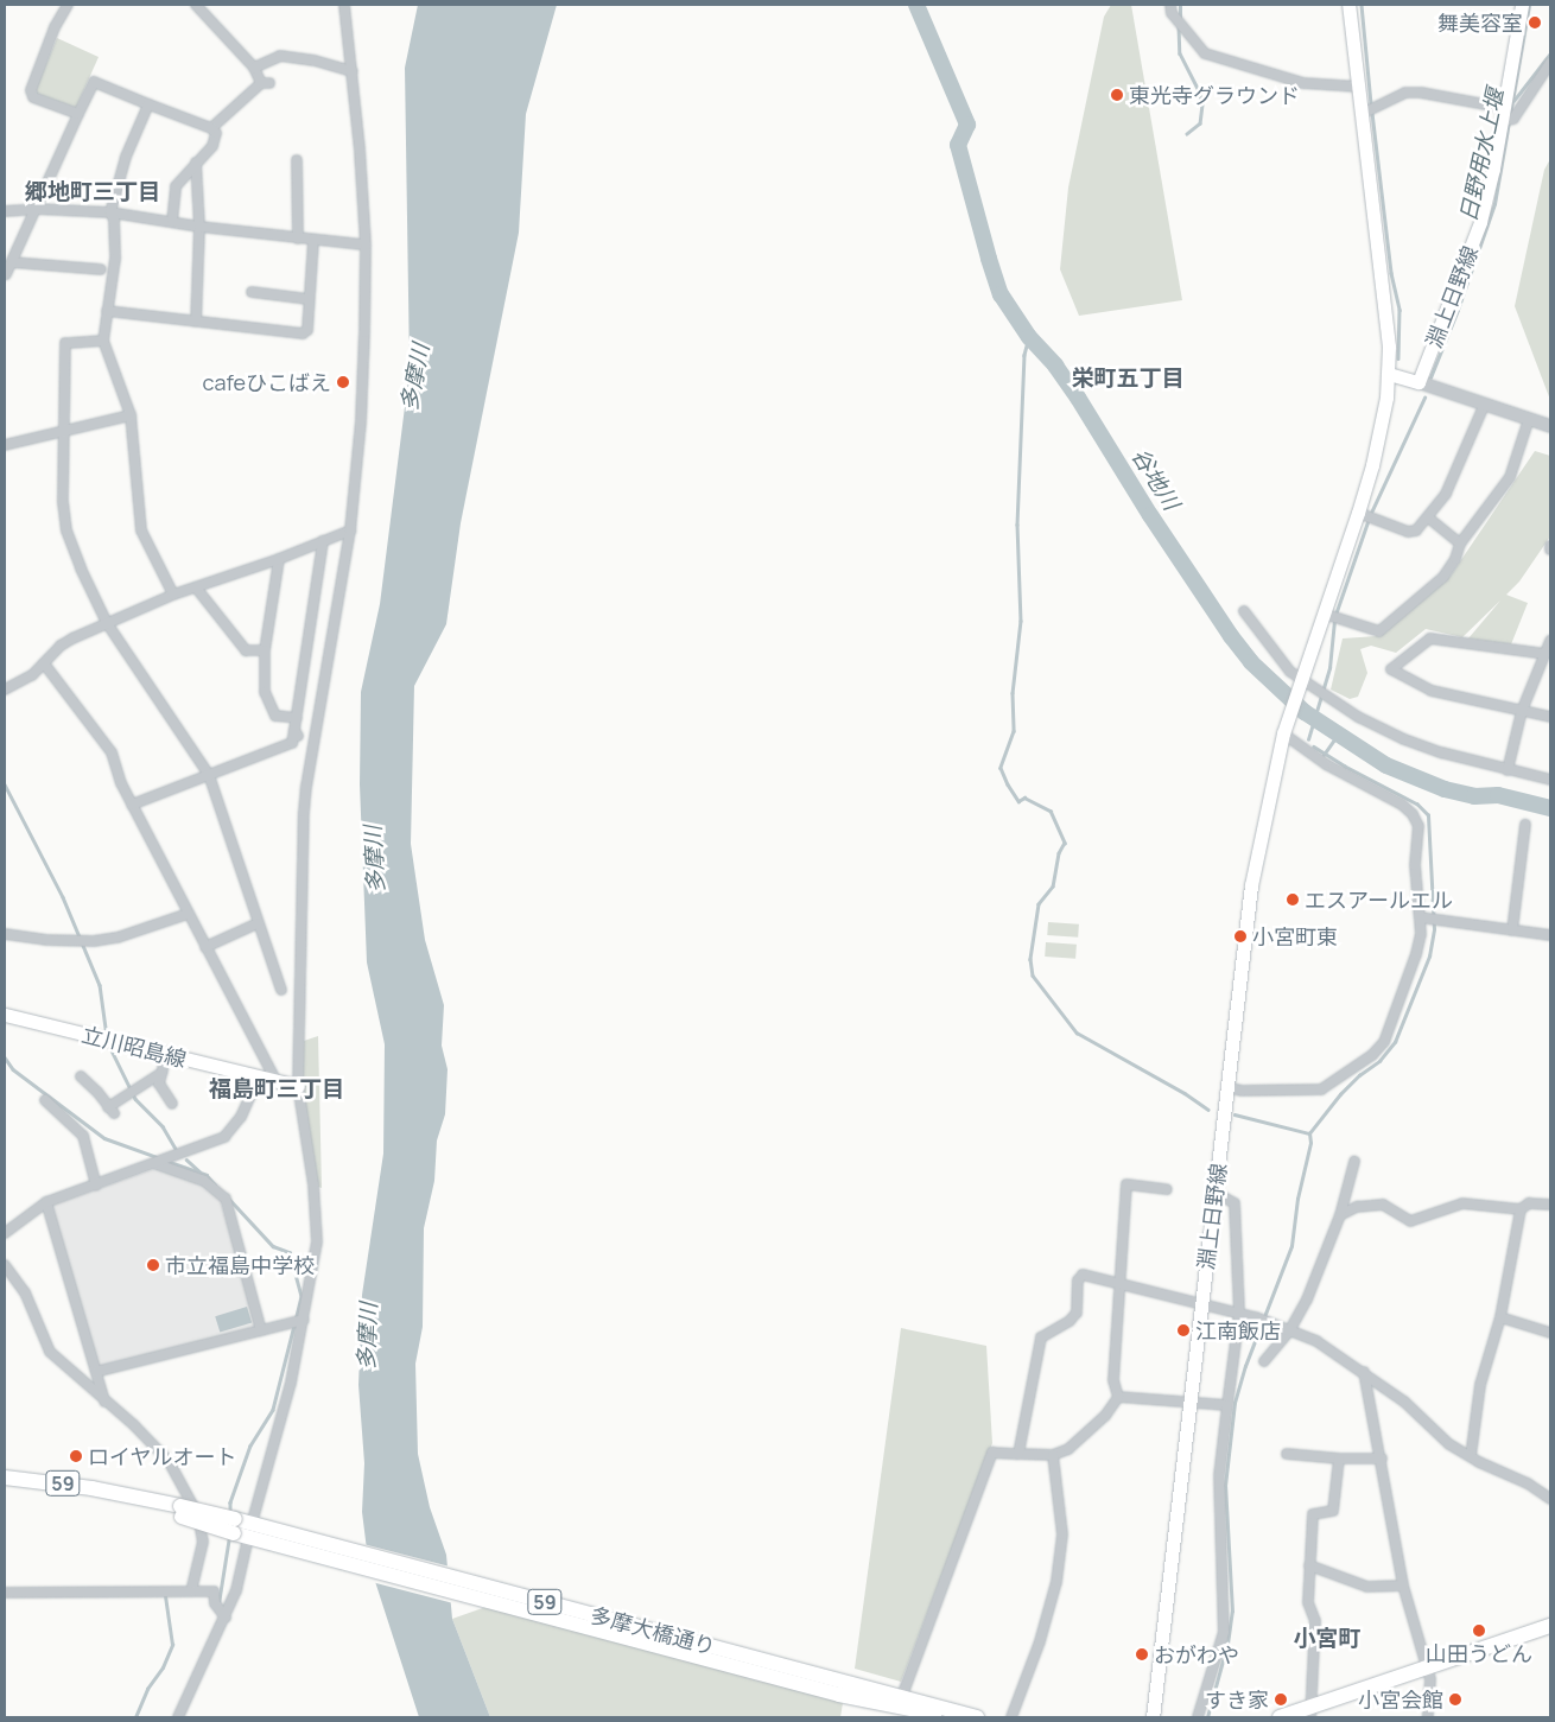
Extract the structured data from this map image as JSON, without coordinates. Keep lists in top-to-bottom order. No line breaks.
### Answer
{"streets":{"main road":["淵上日野線","立川昭島線","59","多摩大橋通り"]},"districts":["郷地町三丁目","栄町五丁目","福島町三丁目","小宮町"],"water":["日野用水上堰","多摩川","谷地川"],"places":["舞美容室","東光寺グラウンド","cafeひこばえ","エスアールエル","小宮町東","市立福島中学校","江南飯店","ロイヤルオート","山田うどん","おがわや","すき家","小宮会館"]}
